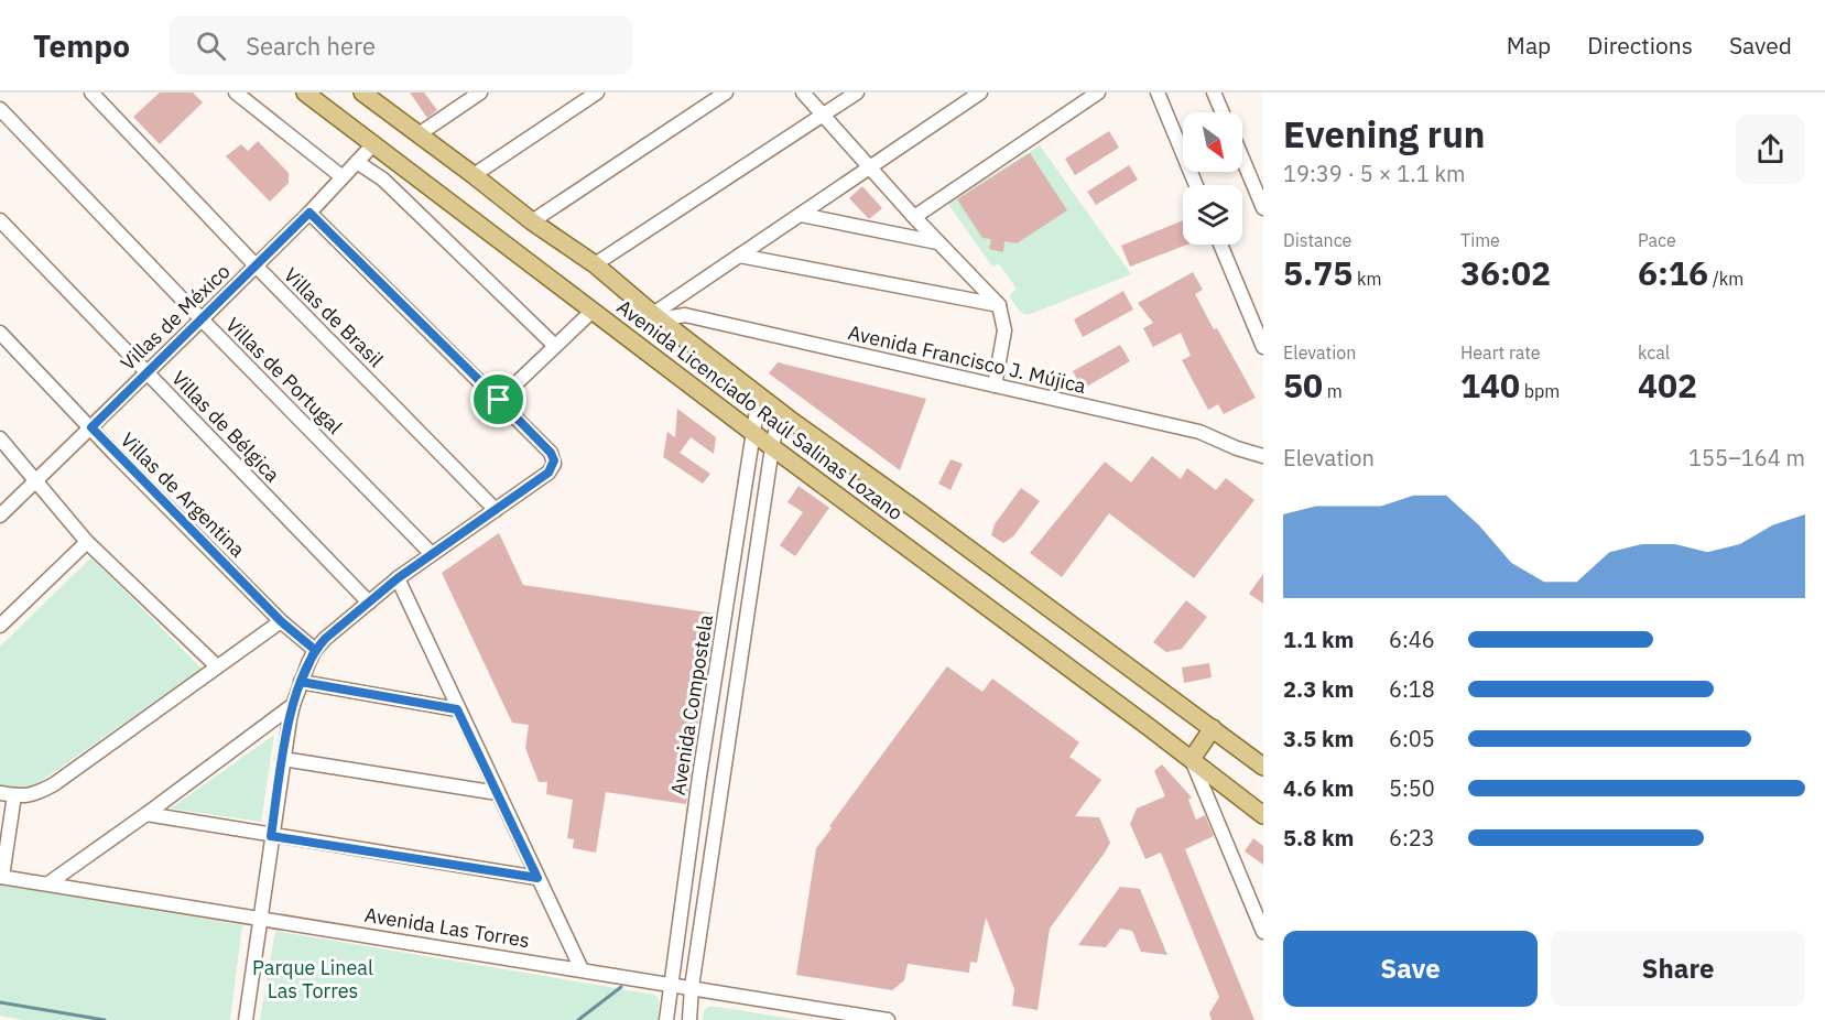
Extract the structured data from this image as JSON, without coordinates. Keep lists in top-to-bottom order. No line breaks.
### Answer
{"streets":{"main road":["Avenida Licenciado Raúl Salinas Lozano"],"street":["Villas de México","Villas de Brasil","Avenida Francisco J. Mújica","Villas de Portugal","Villas de Bélgica","Villas de Argentina","Avenida Compostela","Avenida Las Torres"]},"crossings":[["Villas de México","Villas de Brasil"],["Villas de México","Villas de Portugal"],["Villas de México","Avenida Licenciado Raúl Salinas Lozano"],["Villas de México","Villas de Bélgica"],["Villas de México","Villas de Argentina"],["Avenida Francisco J. Mújica","Avenida Licenciado Raúl Salinas Lozano"],["Avenida Licenciado Raúl Salinas Lozano","Avenida Compostela"],["Avenida Compostela","Avenida Las Torres"]],"parks":["Parque Lineal Las Torres"],"north":"bottom right","page":{"header":"Tempo","search":"Search here","nav":["Map","Directions","Saved"],"heading":["Evening run","19:39 · 5 × 1.1 km"],"stats":[["Distance","5.75 km"],["Time","36:02"],["Pace","6:16 /km"],["Elevation","50 m"],["Heart rate","140 bpm"],["kcal","402"]],"chart":["Elevation","155–164 m"],"list":[{"name":"1.1 km","note":"6:46"},{"name":"2.3 km","note":"6:18"},{"name":"3.5 km","note":"6:05"},{"name":"4.6 km","note":"5:50"},{"name":"5.8 km","note":"6:23"}],"buttons":["Save","Share"]}}
